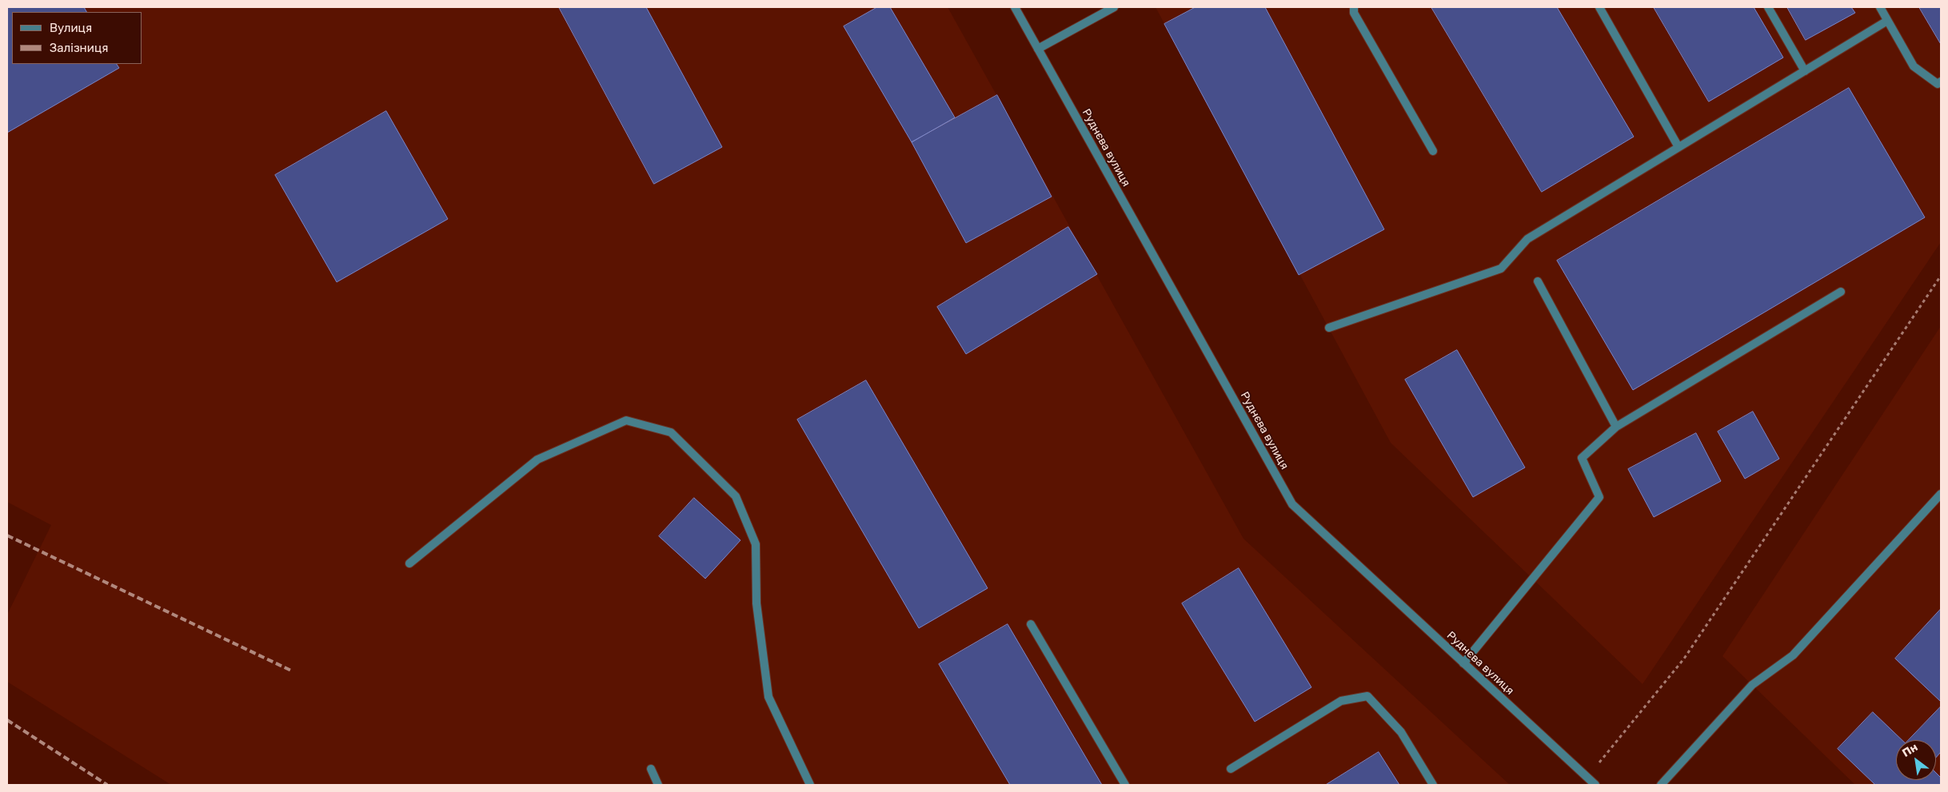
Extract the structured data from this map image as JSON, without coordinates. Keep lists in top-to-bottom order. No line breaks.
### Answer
{"streets":{"street":["Руднєва вулиця"]},"legend":["Вулиця","Залізниця"],"north":"top left"}
